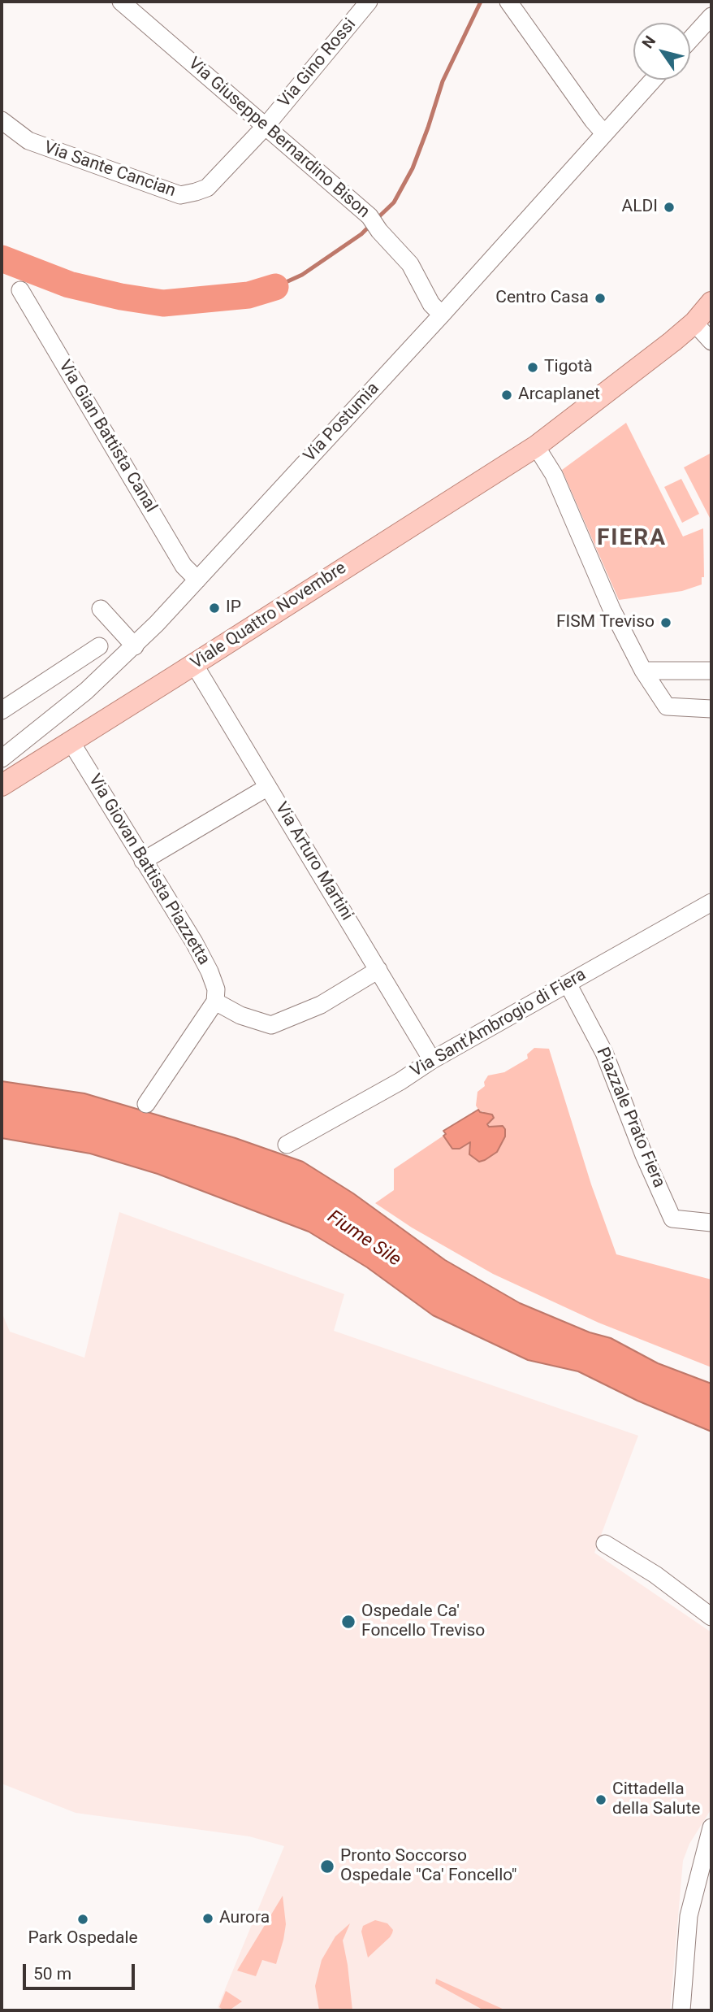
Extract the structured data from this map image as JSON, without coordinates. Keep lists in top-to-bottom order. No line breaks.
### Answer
{"streets":{"main road":["Viale Quattro Novembre"],"street":["Via Gino Rossi","Via Giuseppe Bernardino Bison","Via Sante Cancian","Via Postumia","Via Gian Battista Canal","Via Arturo Martini","Via Giovan Battista Piazzetta","Via Sant'Ambrogio di Fiera","Piazzale Prato Fiera"]},"crossings":[["Via Gino Rossi","Via Giuseppe Bernardino Bison"],["Via Gino Rossi","Via Sante Cancian"],["Via Giuseppe Bernardino Bison","Via Sante Cancian"],["Via Giuseppe Bernardino Bison","Via Postumia"],["Via Postumia","Via Gian Battista Canal"],["Viale Quattro Novembre","Via Arturo Martini"],["Viale Quattro Novembre","Via Giovan Battista Piazzetta"],["Via Arturo Martini","Via Sant'Ambrogio di Fiera"],["Via Sant'Ambrogio di Fiera","Piazzale Prato Fiera"]],"districts":["FIERA"],"water":["Fiume Sile"],"places":["ALDI","Centro Casa","Tigotà","Arcaplanet","IP","FISM Treviso","Ospedale Ca' Foncello Treviso","Cittadella della Salute","Pronto Soccorso Ospedale \"Ca' Foncello\"","Aurora","Park Ospedale"],"scale_bar":"50 m","north":"top left"}
